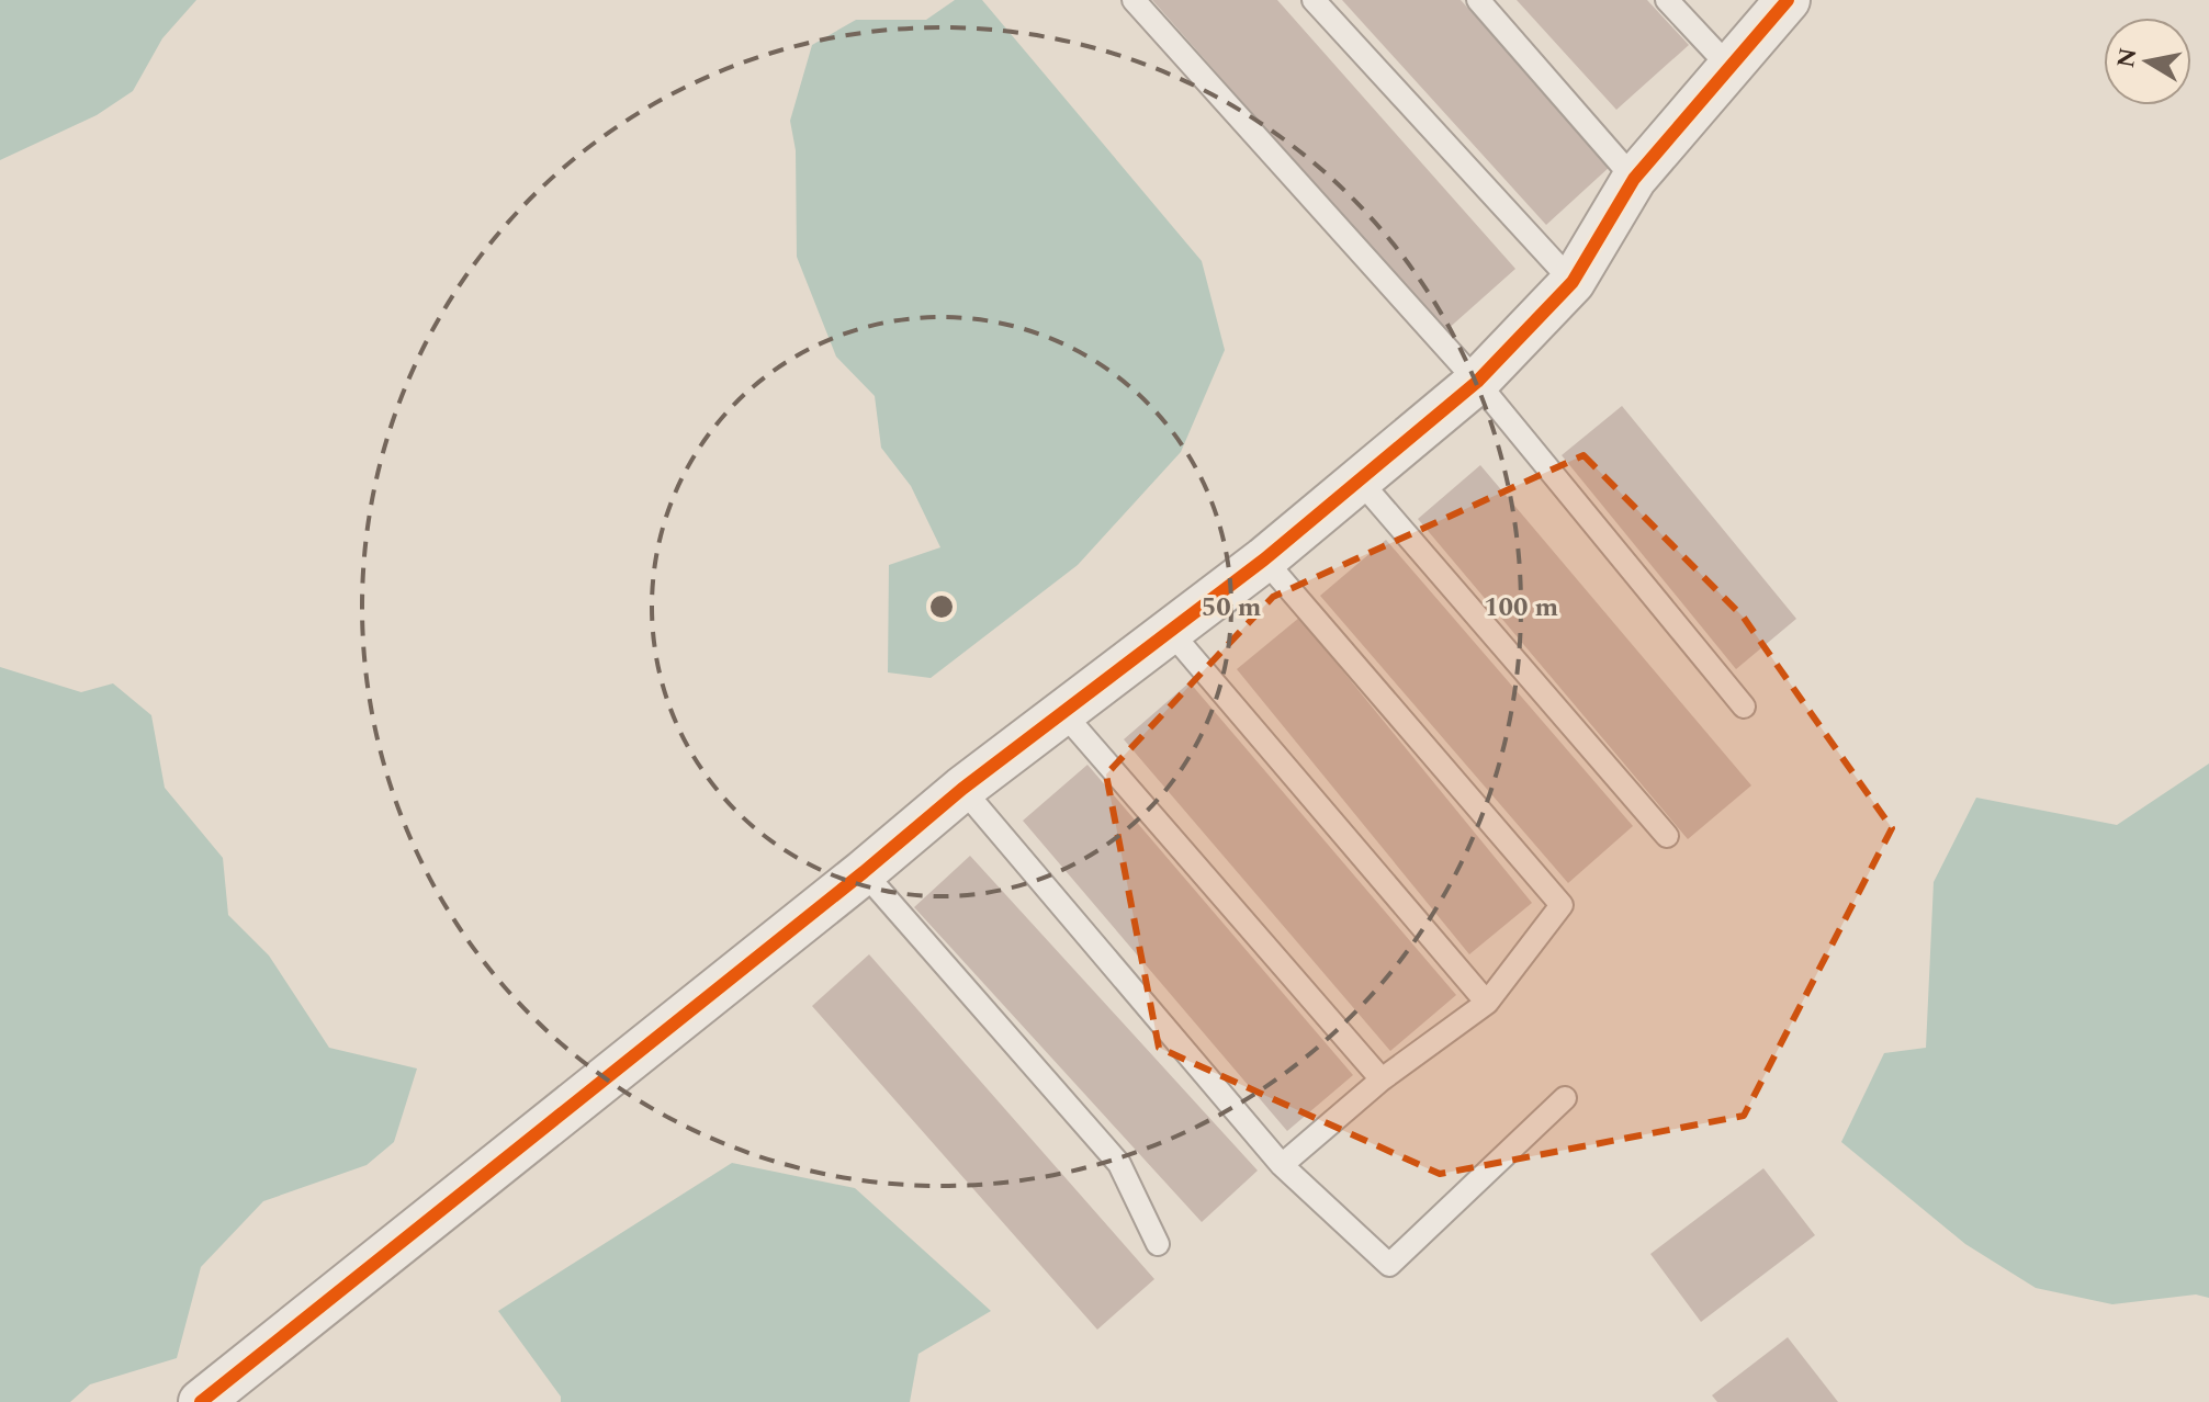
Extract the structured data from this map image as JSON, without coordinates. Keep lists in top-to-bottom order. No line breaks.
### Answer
{"north":"left","rings":["50 m","100 m"]}
